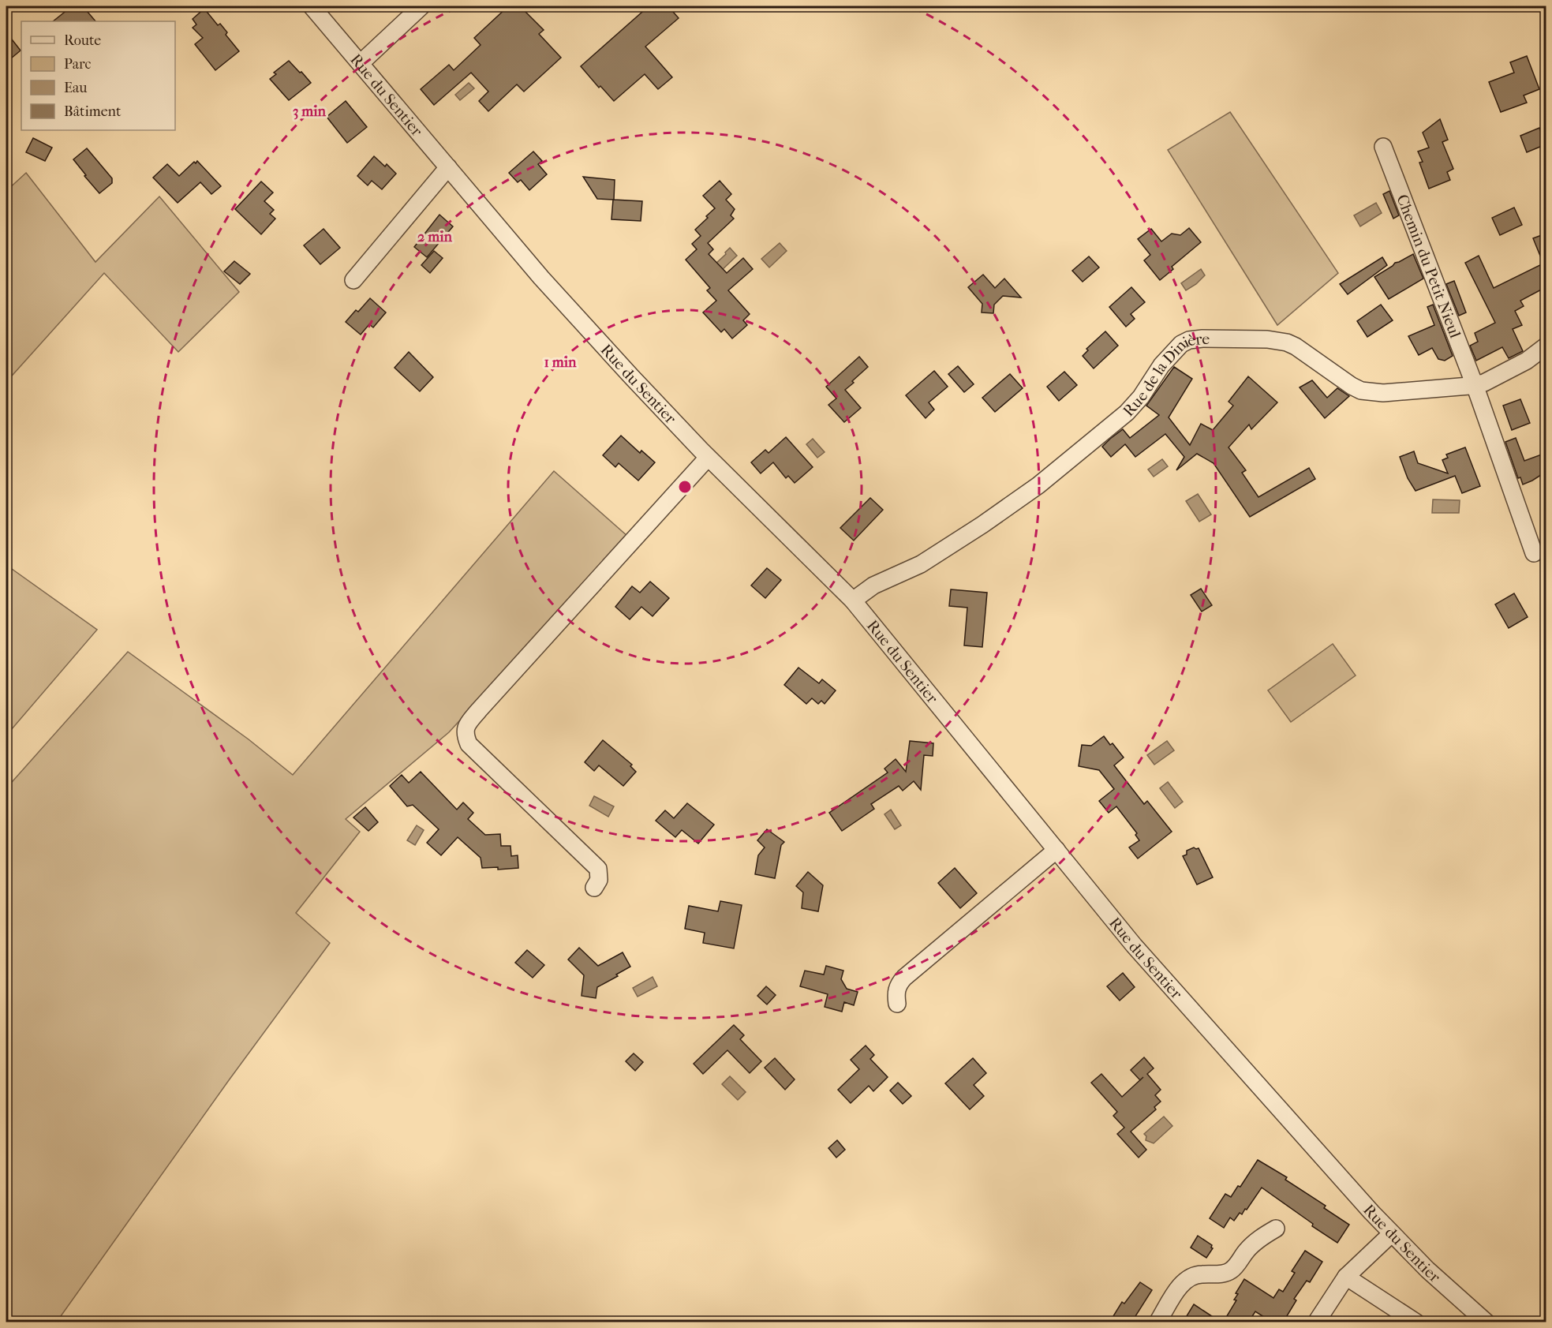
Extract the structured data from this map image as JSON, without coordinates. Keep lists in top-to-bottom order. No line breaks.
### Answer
{"streets":{"street":["Rue du Sentier","Chemin du Petit Nieul","Rue de la Dinière"]},"crossings":[["Rue du Sentier","Rue de la Dinière"],["Chemin du Petit Nieul","Rue de la Dinière"]],"legend":["Route","Parc","Eau","Bâtiment"],"rings":["3 min","2 min","1 min"]}
